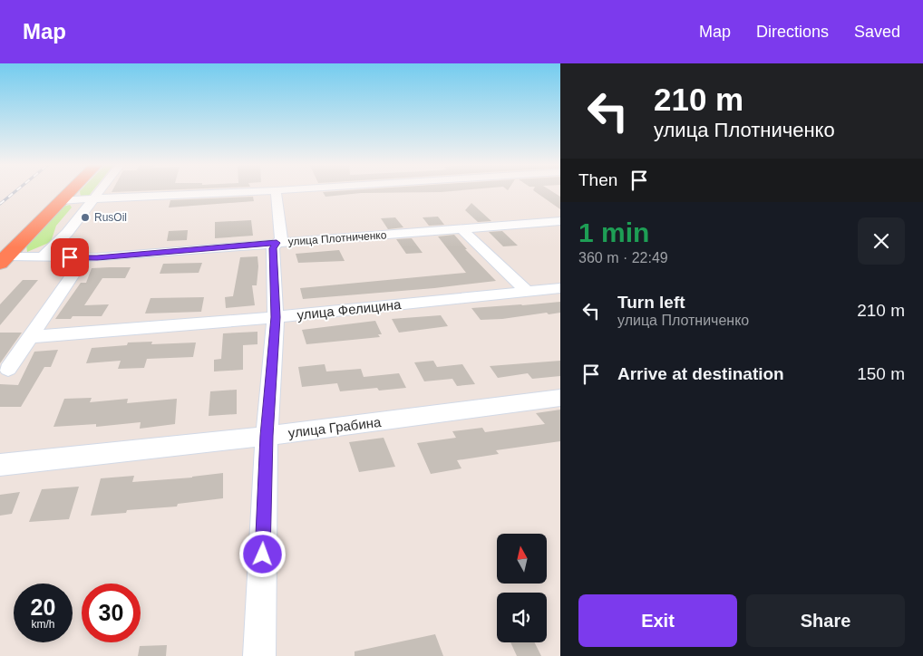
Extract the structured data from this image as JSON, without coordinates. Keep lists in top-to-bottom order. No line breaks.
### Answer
{"streets":{"street":["улица Плотниченко","улица Фелицина","улица Грабина"]},"places":["RusOil"],"north":"top","page":{"header":"Map","nav":["Map","Directions","Saved"],"turn":["210 m","улица Плотниченко"],"then":"Then","heading":["1 min","360 m · 22:49"],"list":[{"name":"Turn left","note":"улица Плотниченко","value":"210 m"},{"name":"Arrive at destination","value":"150 m"}],"speed":"20 km/h","limit":"30","buttons":["Exit","Share"]}}
